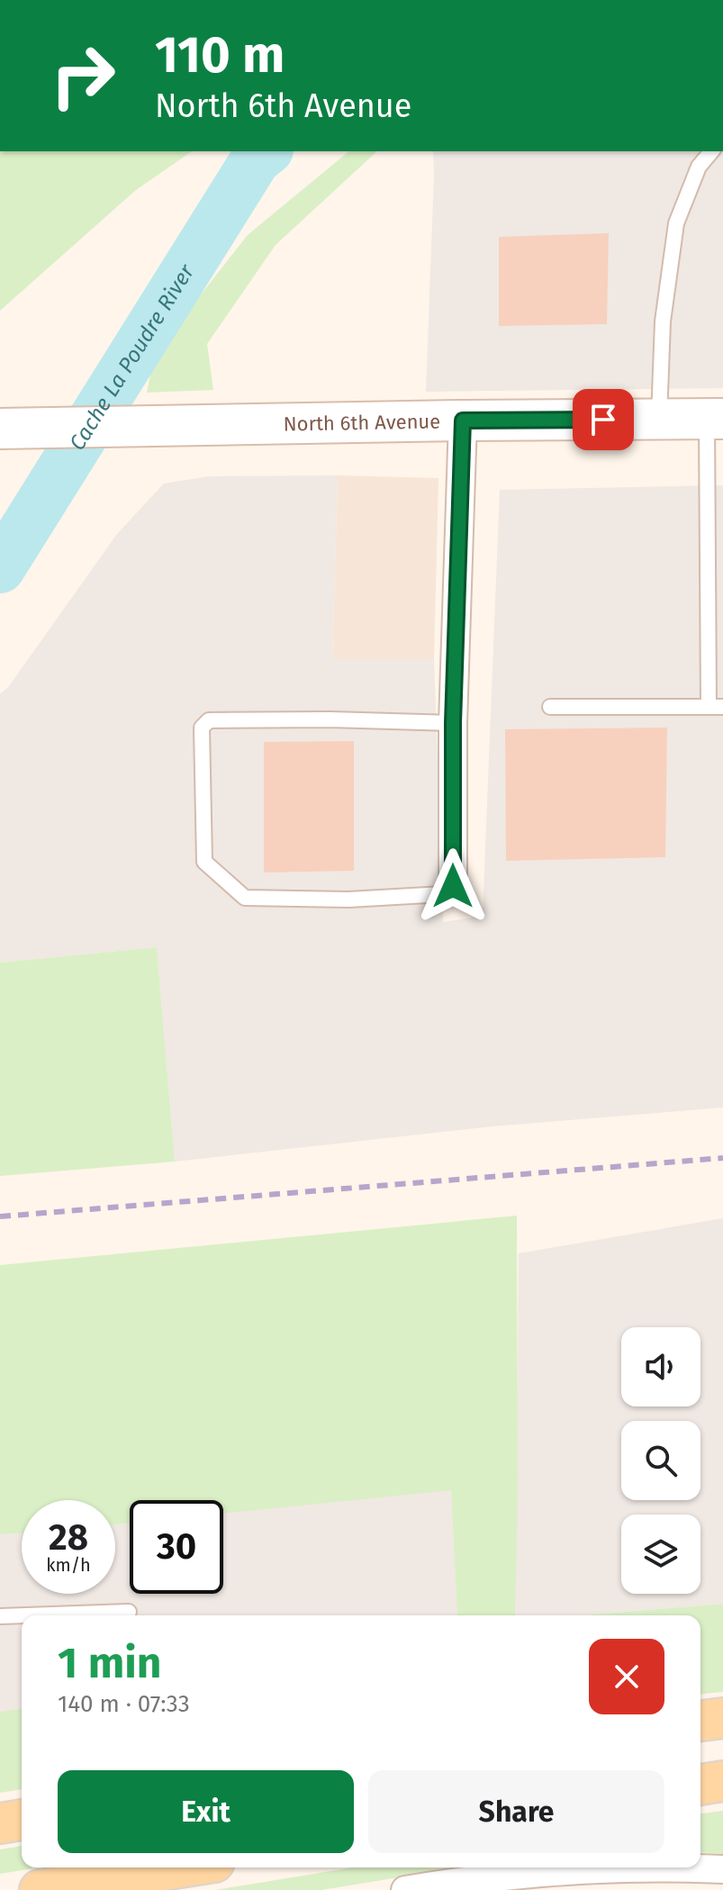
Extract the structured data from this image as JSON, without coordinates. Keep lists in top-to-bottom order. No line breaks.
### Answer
{"streets":{"street":["North 6th Avenue"]},"water":["Cache La Poudre River"],"page":{"turn":["110 m","North 6th Avenue"],"speed":"28 km/h","limit":"30","heading":["1 min","140 m · 07:33"],"buttons":["Exit","Share"]}}
